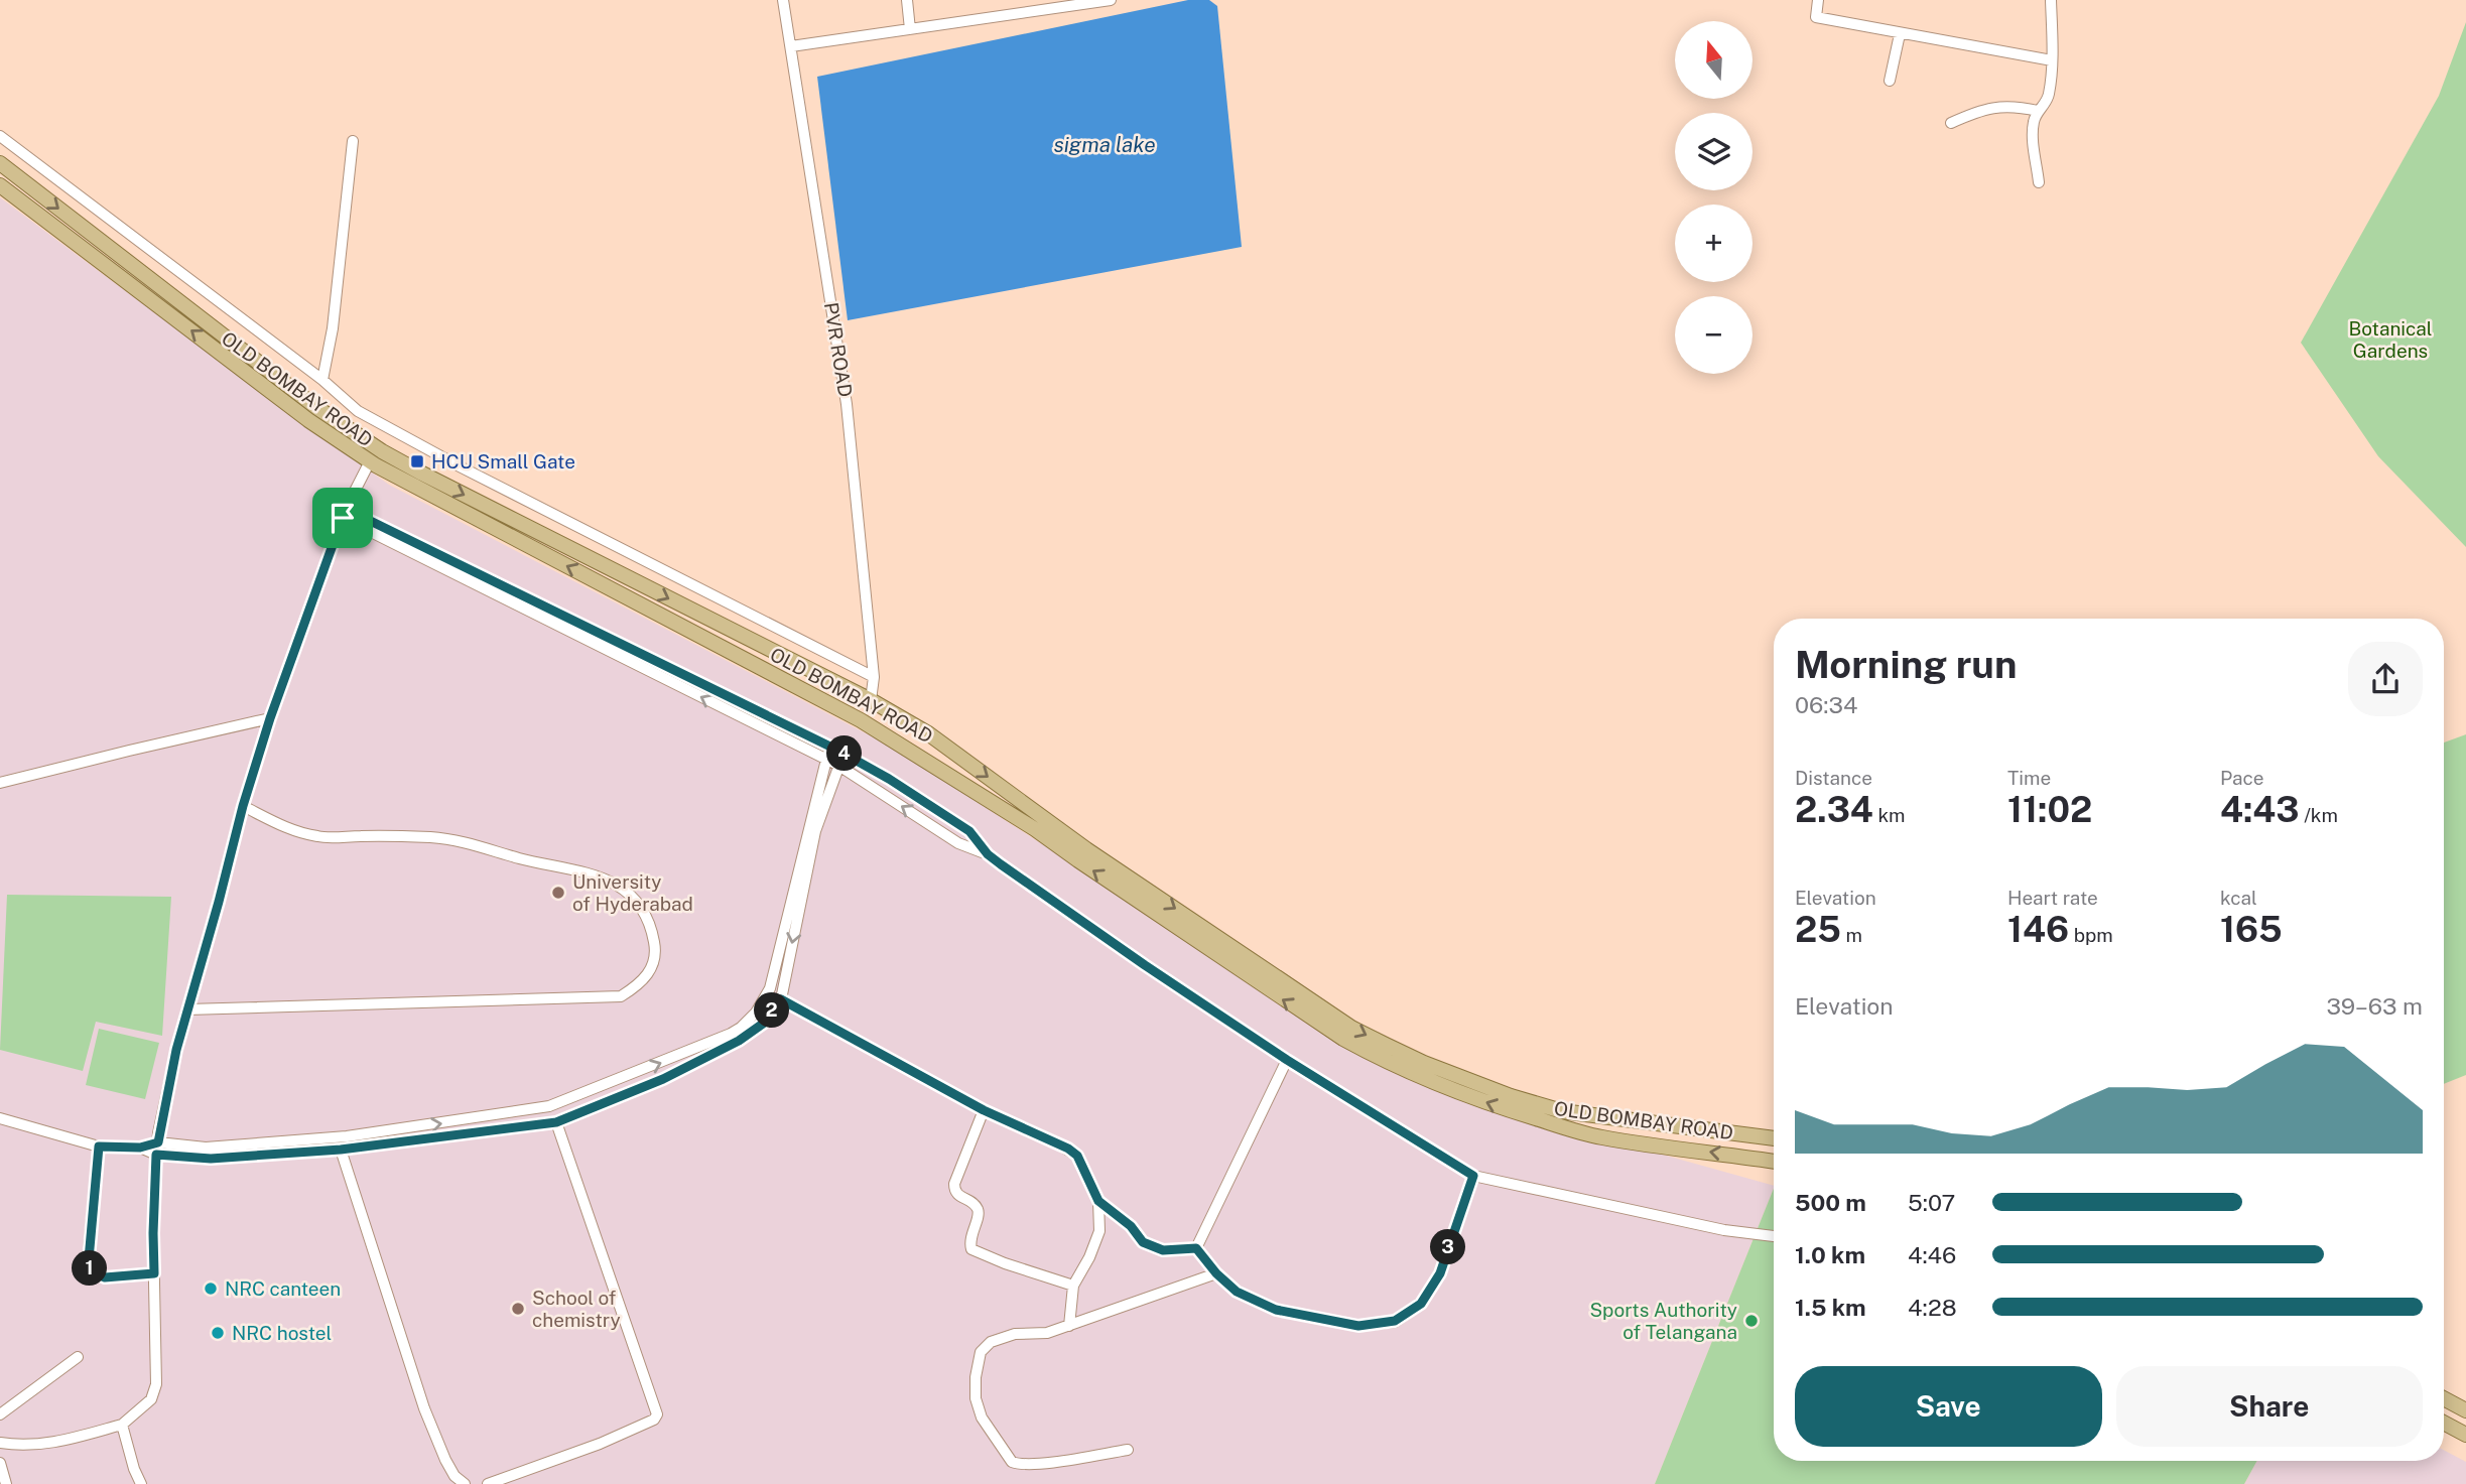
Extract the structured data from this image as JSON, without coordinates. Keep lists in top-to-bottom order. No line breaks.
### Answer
{"streets":{"main road":["OLD BOMBAY ROAD"],"street":["PVR ROAD"]},"crossings":[["PVR ROAD","OLD BOMBAY ROAD"]],"water":["sigma lake"],"parks":["Botanical Gardens"],"places":{"transit":["HCU Small Gate"],"other":["University of Hyderabad","NRC canteen","School of chemistry","Sports Authority of Telangana","NRC hostel"]},"north":"top","page":{"map_buttons":["+","−"],"heading":["Morning run","06:34"],"pins":["4","2","3","1"],"stats":[["Distance","2.34 km"],["Time","11:02"],["Pace","4:43 /km"],["Elevation","25 m"],["Heart rate","146 bpm"],["kcal","165"]],"chart":["Elevation","39–63 m"],"list":[{"name":"500 m","note":"5:07"},{"name":"1.0 km","note":"4:46"},{"name":"1.5 km","note":"4:28"}],"buttons":["Save","Share"]}}
